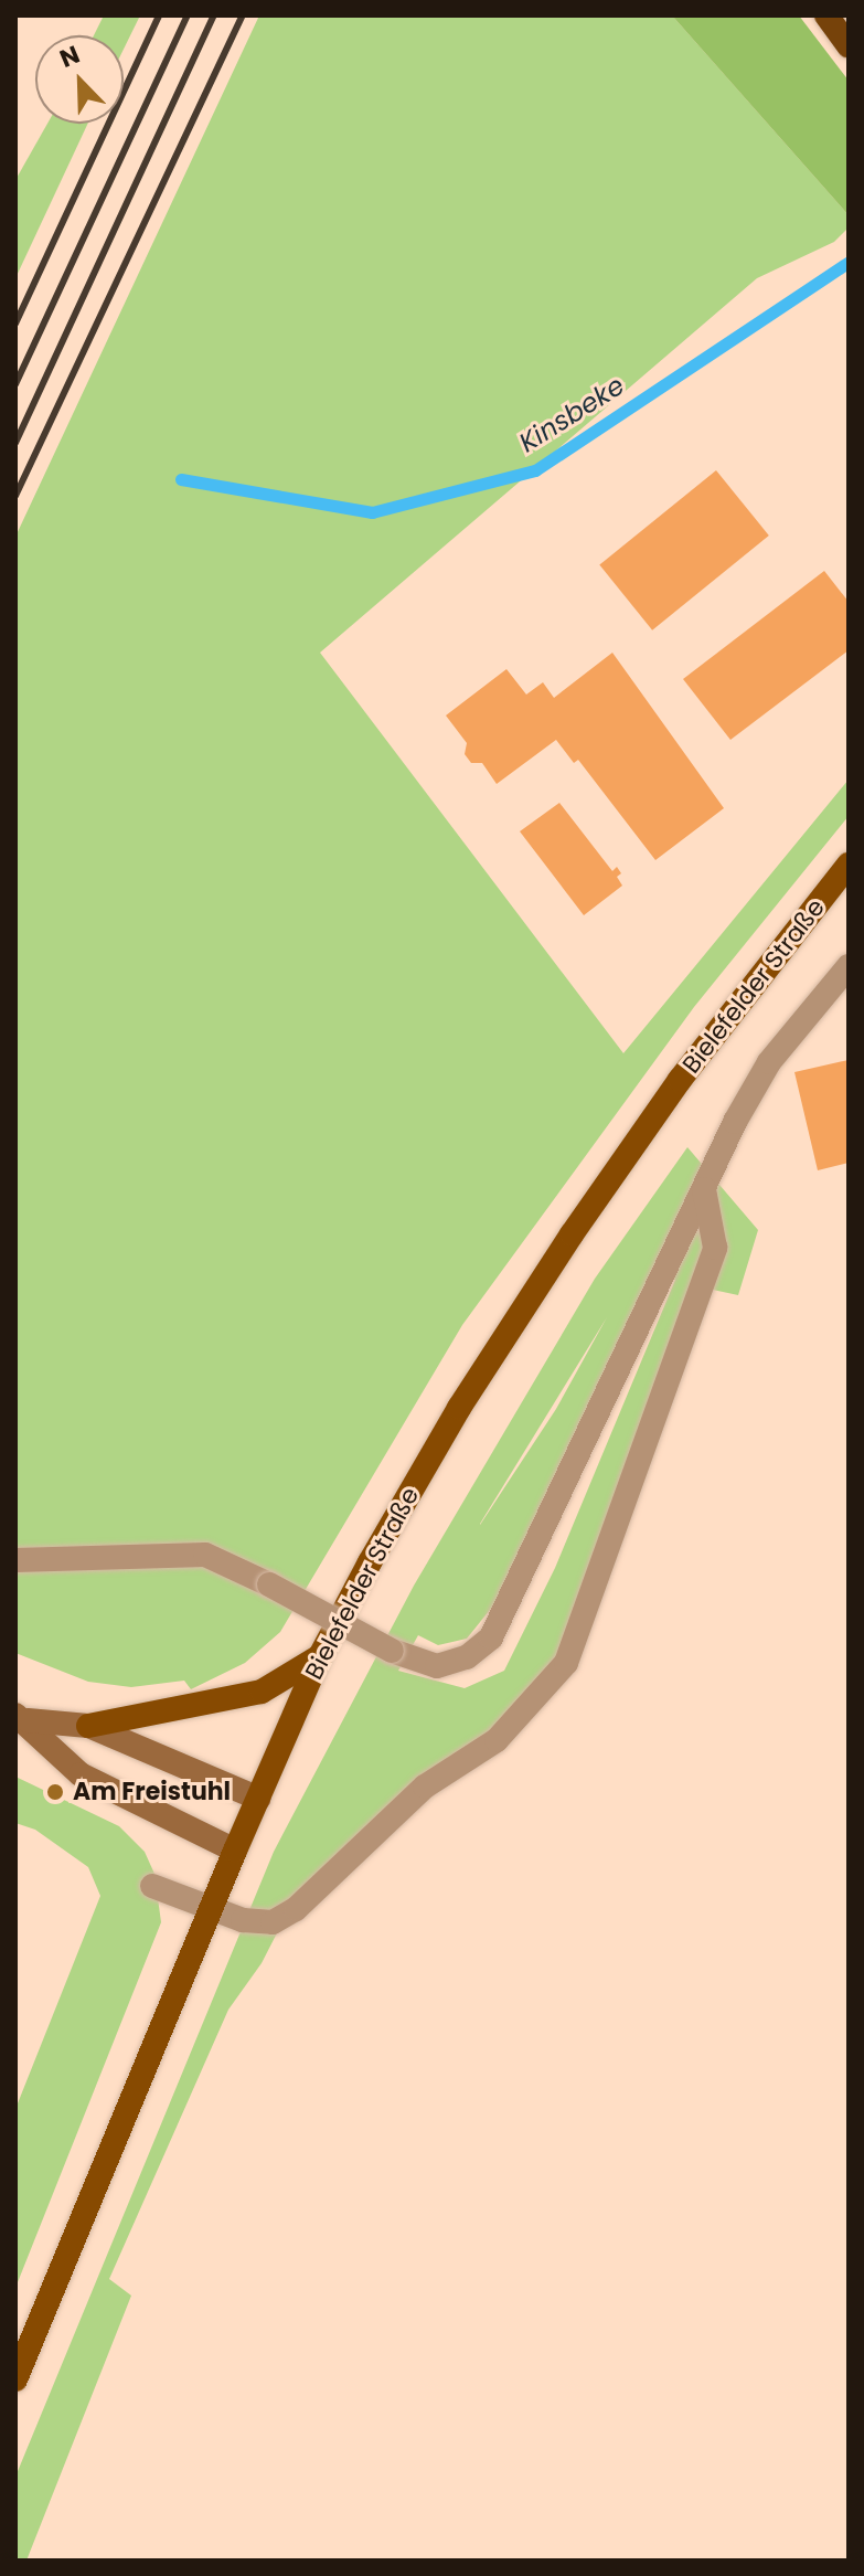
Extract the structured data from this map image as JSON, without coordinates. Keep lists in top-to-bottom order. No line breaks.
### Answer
{"streets":{"main road":["Bielefelder Straße"]},"water":["Kinsbeke"],"places":["Am Freistuhl"],"north":"top left"}
